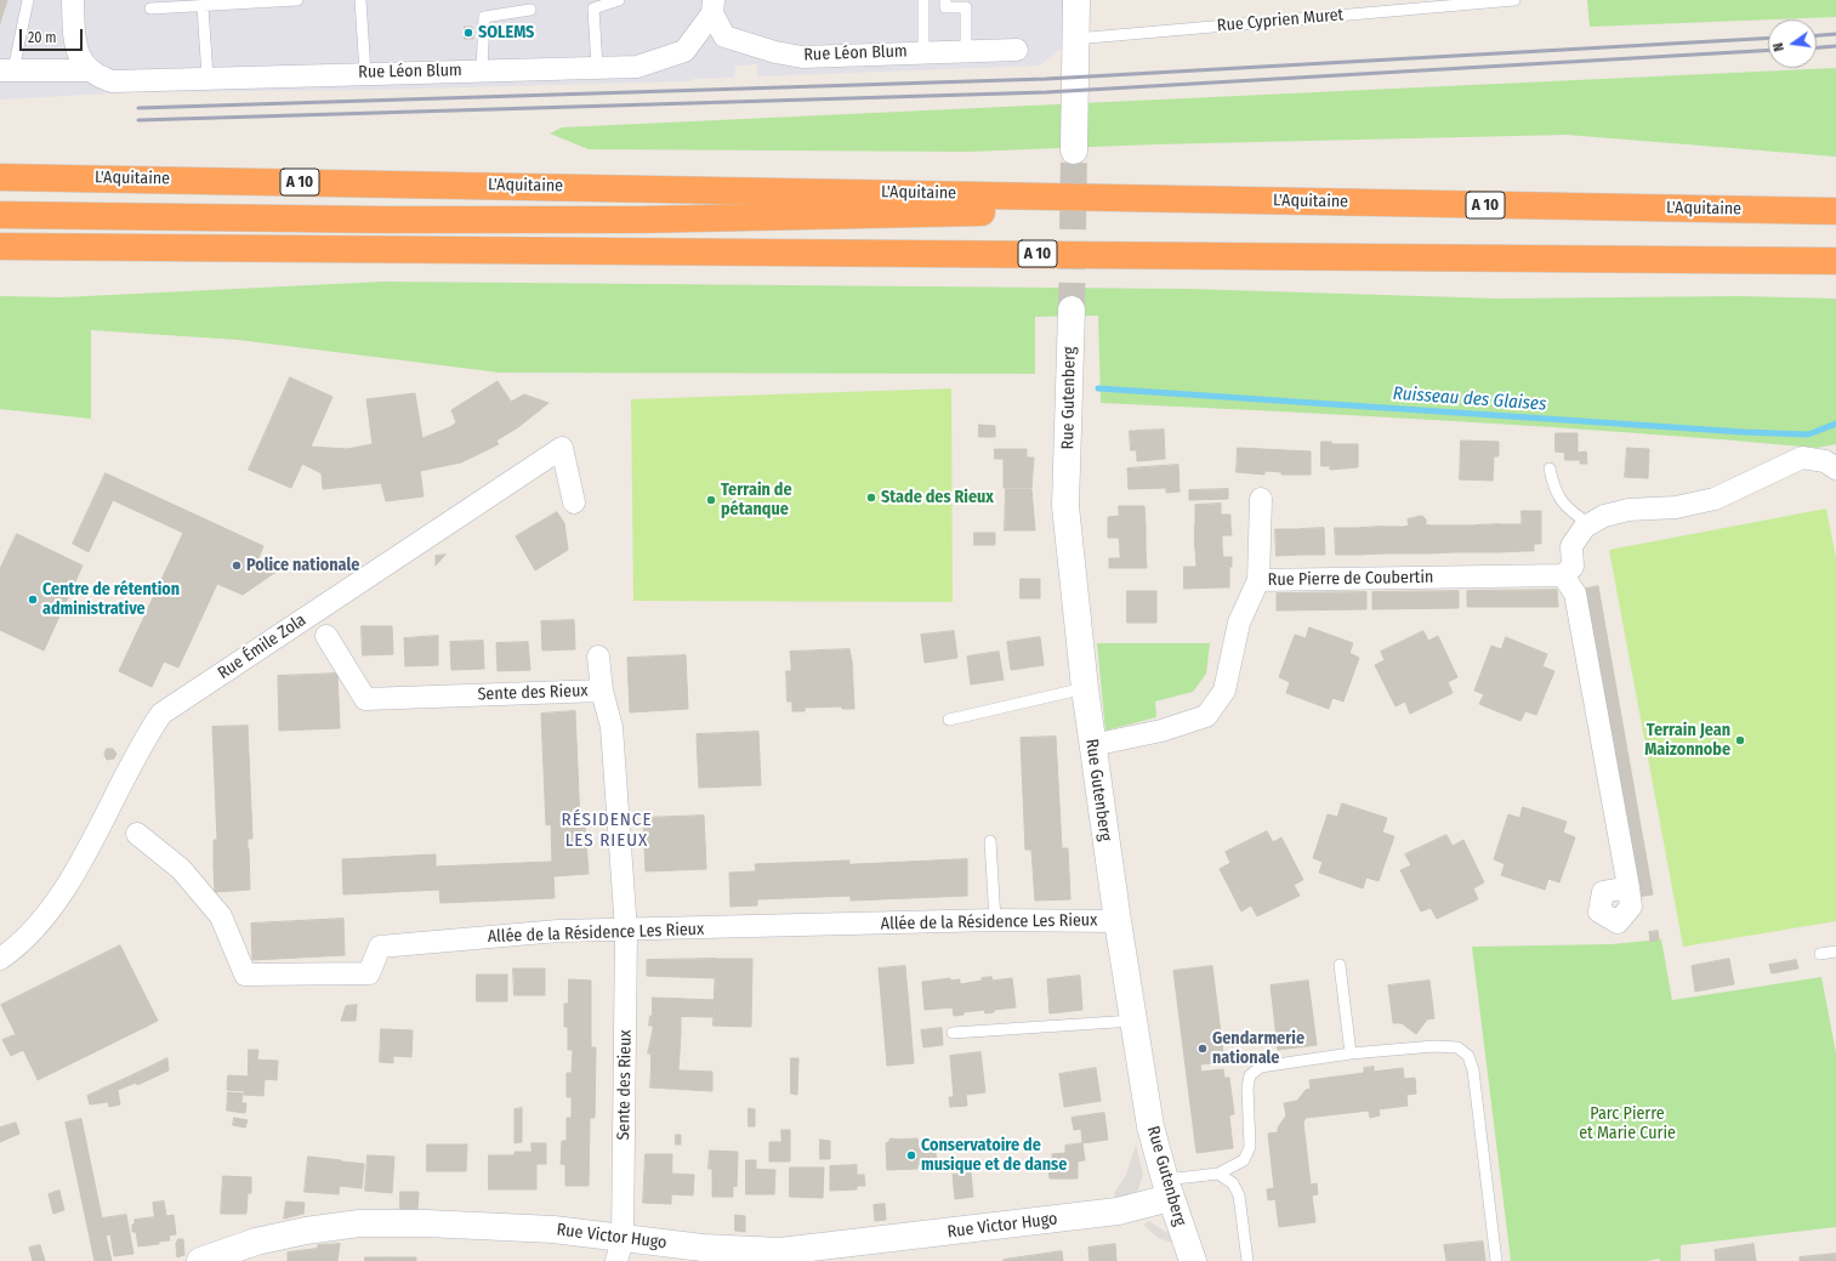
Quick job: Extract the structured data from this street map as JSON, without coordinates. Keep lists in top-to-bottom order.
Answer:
{
  "streets": {
    "highway": ["L'Aquitaine", "A 10"],
    "street": [
      "Rue Léon Blum",
      "Rue Gutenberg",
      "Rue Pierre de Coubertin",
      "Rue Émile Zola",
      "Sente des Rieux",
      "Allée de la Résidence Les Rieux",
      "Rue Victor Hugo"
    ],
    "lane": ["Rue Cyprien Muret"]
  },
  "crossings": [
    ["Rue Gutenberg", "Rue Pierre de Coubertin"],
    ["Rue Gutenberg", "Allée de la Résidence Les Rieux"],
    ["Rue Gutenberg", "Rue Victor Hugo"],
    ["Sente des Rieux", "Allée de la Résidence Les Rieux"],
    ["Sente des Rieux", "Rue Victor Hugo"]
  ],
  "districts": ["RÉSIDENCE LES RIEUX"],
  "water": ["Ruisseau des Glaises"],
  "parks": ["Parc Pierre et Marie Curie"],
  "places": [
    "SOLEMS",
    "Stade des Rieux",
    "Terrain de pétanque",
    "Police nationale",
    "Centre de rétention administrative",
    "Terrain Jean Maizonnobe",
    "Gendarmerie nationale",
    "Conservatoire de musique et de danse"
  ],
  "scale_bar": "20 m",
  "north": "left"
}
